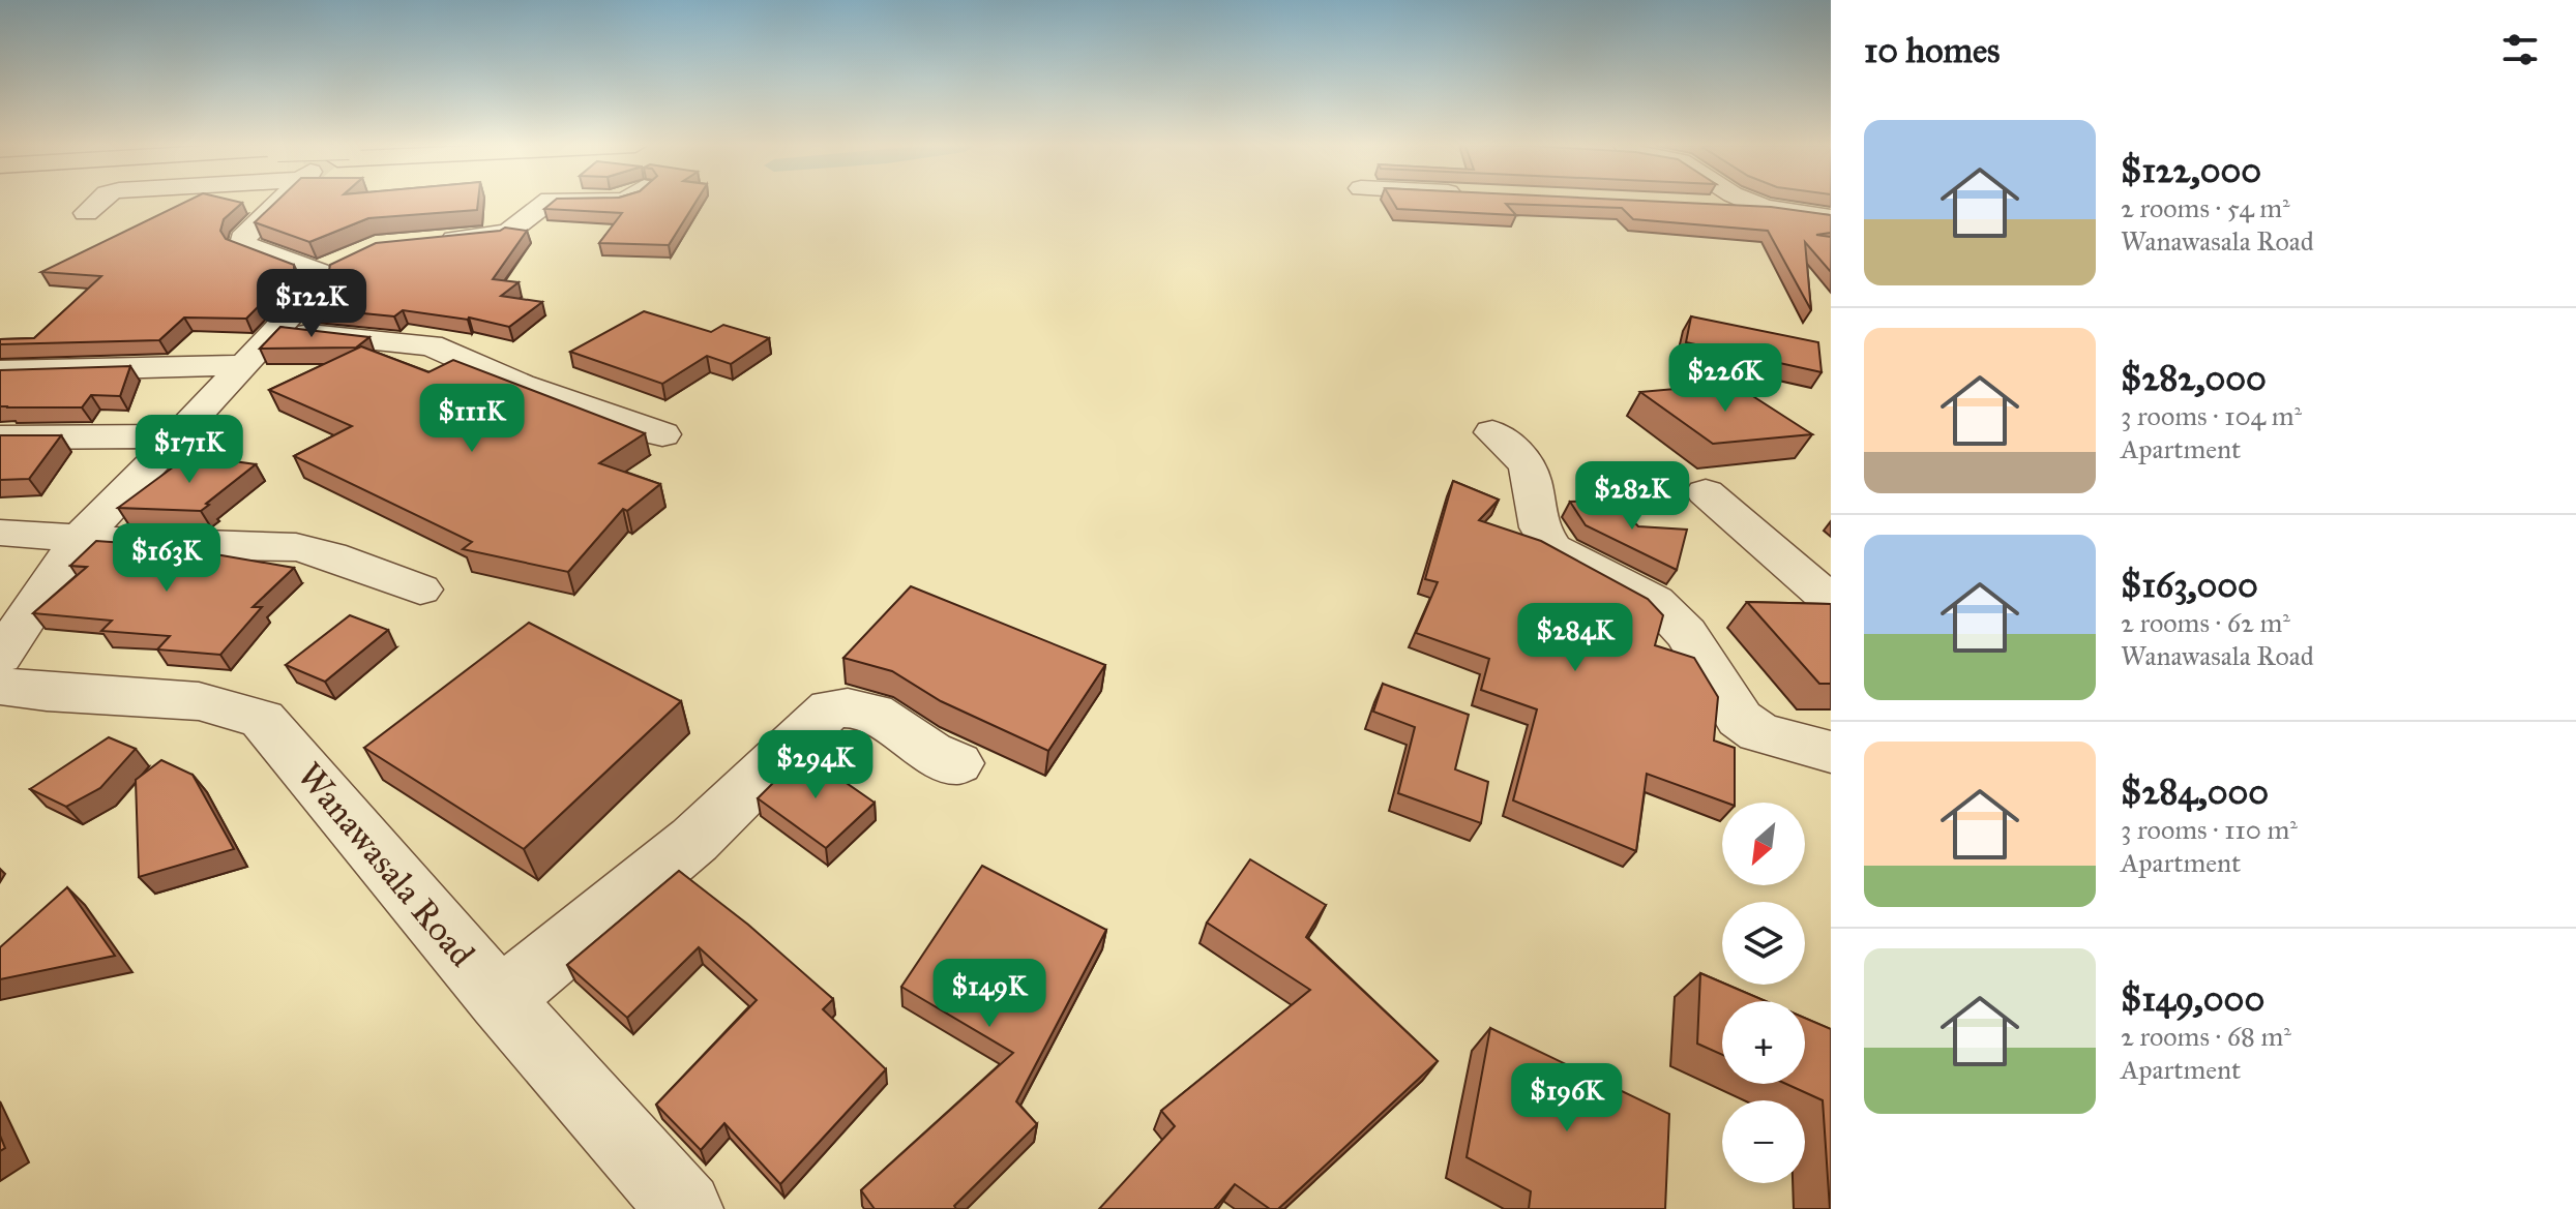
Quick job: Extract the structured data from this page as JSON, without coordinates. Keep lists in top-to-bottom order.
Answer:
{
  "streets": {
    "street": ["Wanawasala Road"]
  },
  "north": "bottom left",
  "page": {
    "heading": "10 homes",
    "list": [
      {
        "name": "$122,000",
        "note": "2 rooms · 54 m² · Wanawasala Road"
      },
      {
        "name": "$282,000",
        "note": "3 rooms · 104 m² · Apartment"
      },
      {
        "name": "$163,000",
        "note": "2 rooms · 62 m² · Wanawasala Road"
      },
      {
        "name": "$284,000",
        "note": "3 rooms · 110 m² · Apartment"
      },
      {
        "name": "$149,000",
        "note": "2 rooms · 68 m² · Apartment"
      }
    ],
    "price": [
      "$122K",
      "$226K",
      "$111K",
      "$171K",
      "$282K",
      "$163K",
      "$284K",
      "$294K",
      "$149K",
      "$196K"
    ],
    "map_buttons": ["+", "−"]
  }
}
